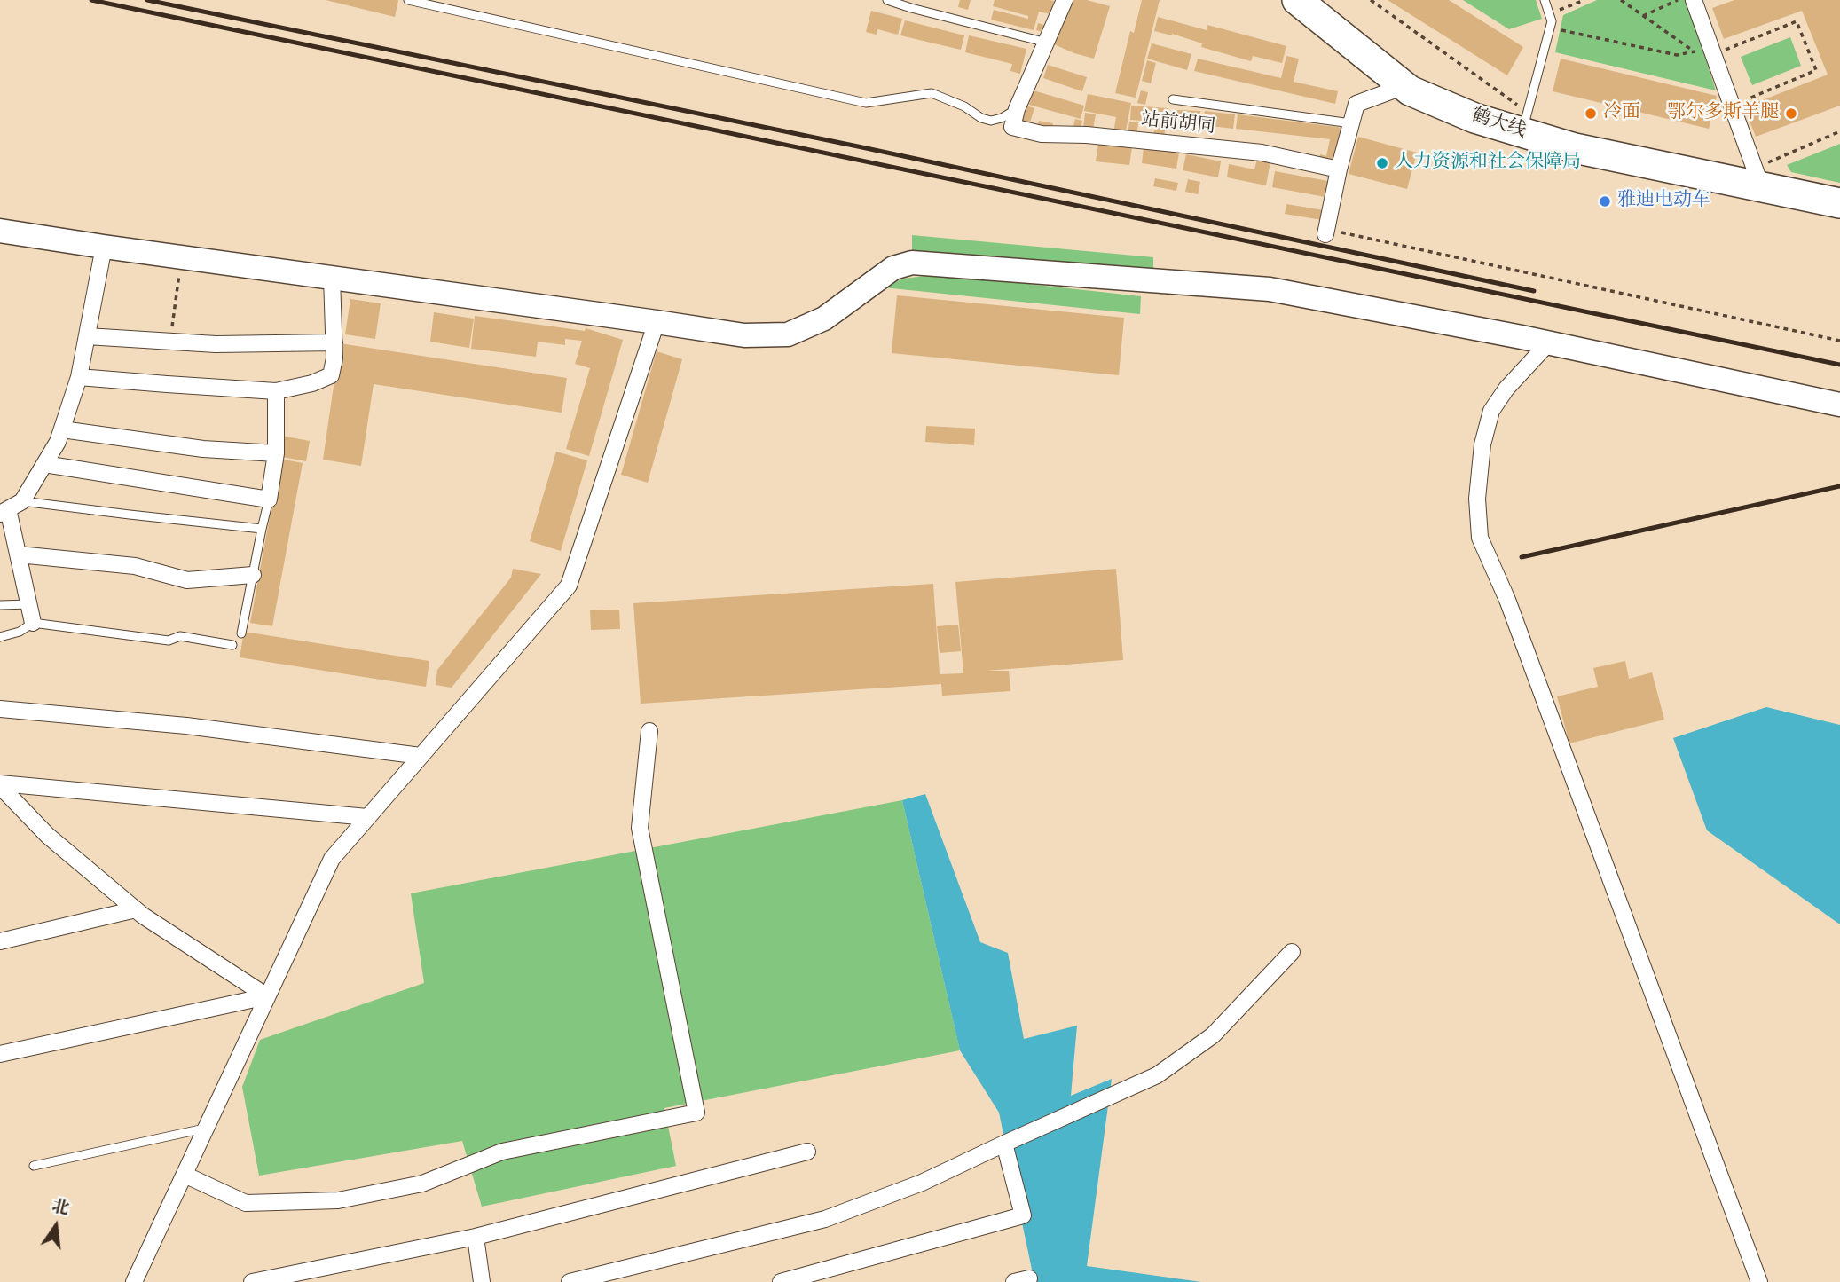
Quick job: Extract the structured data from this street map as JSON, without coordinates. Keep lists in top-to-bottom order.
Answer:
{
  "streets": {
    "highway": ["鹤大线"],
    "street": ["站前胡同"]
  },
  "places": [
    "冷面",
    "鄂尔多斯羊腿",
    "人力资源和社会保障局",
    "雅迪电动车"
  ],
  "north": "top"
}
